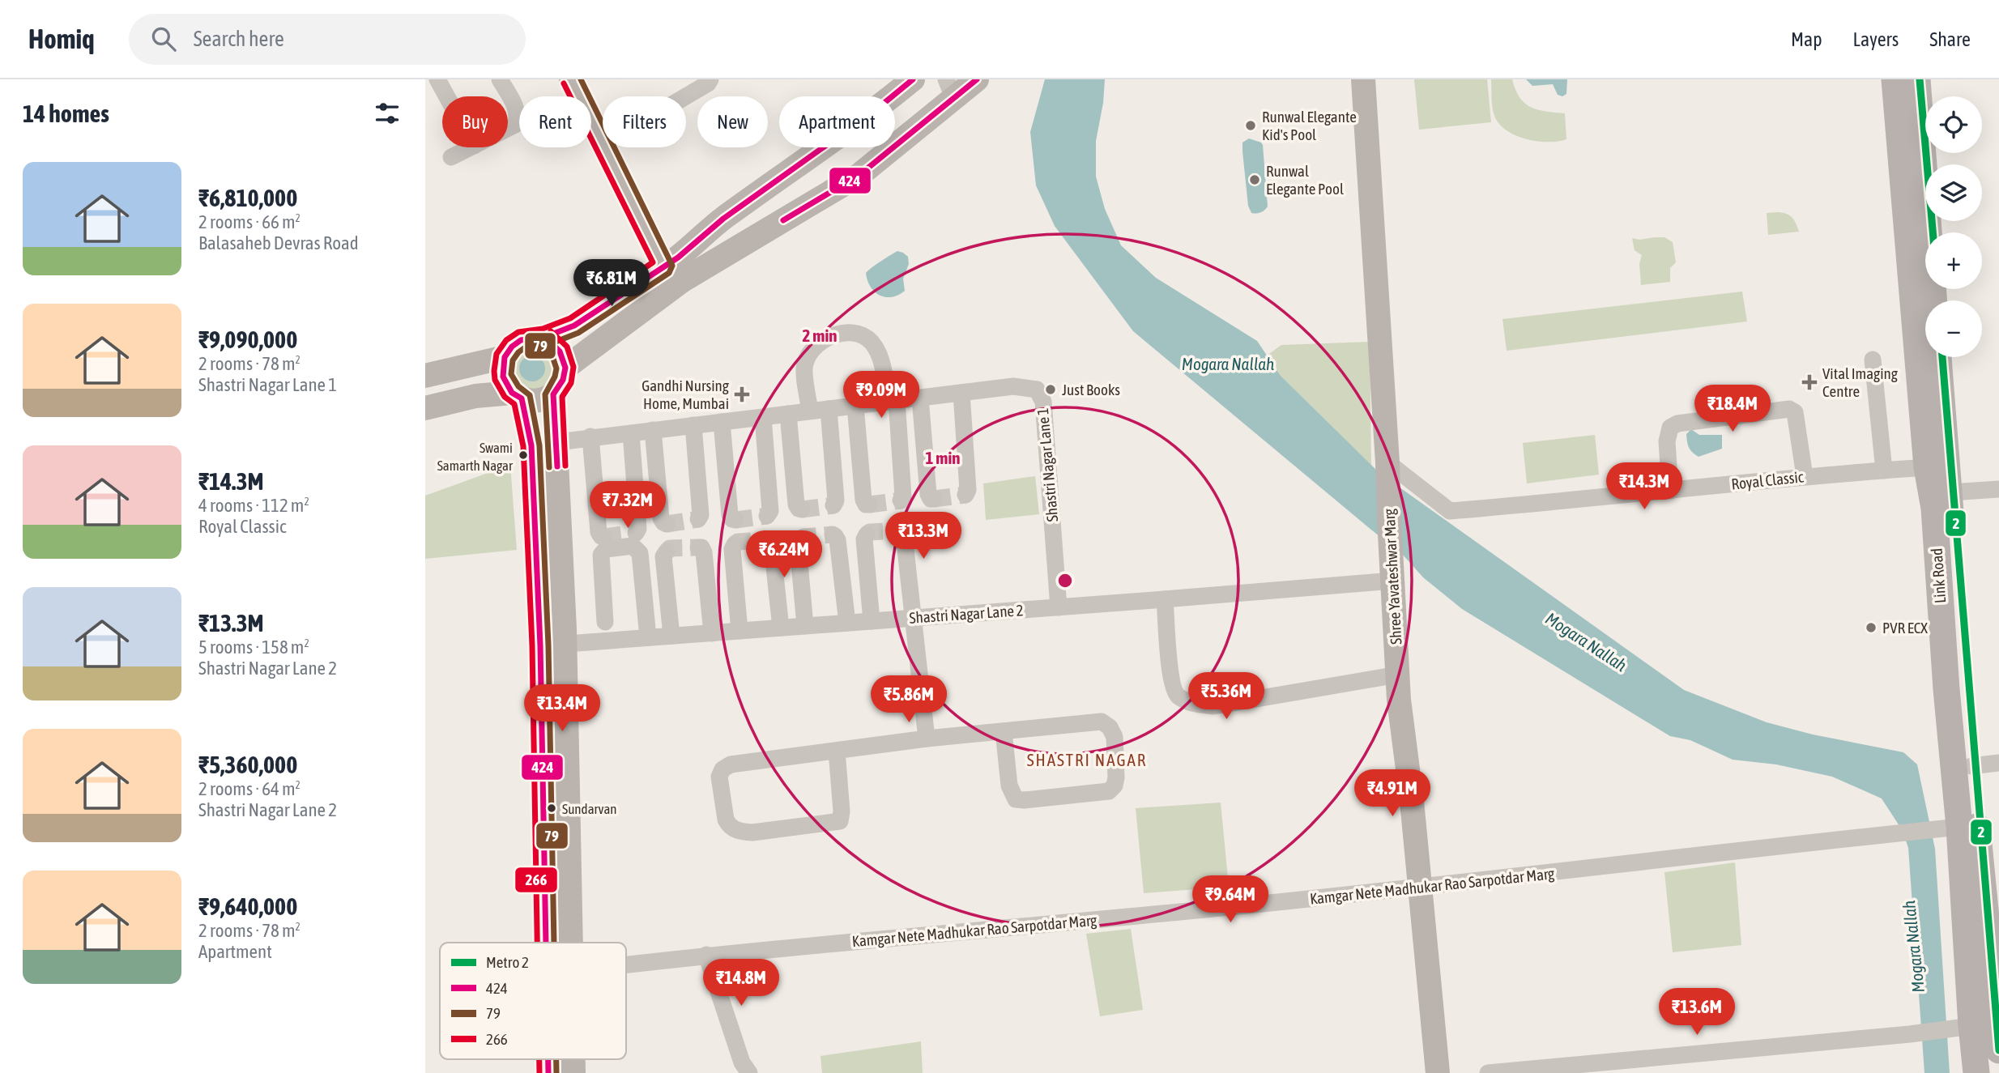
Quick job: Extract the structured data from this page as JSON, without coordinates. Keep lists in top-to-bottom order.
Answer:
{
  "streets": {
    "main road": ["Link Road", "Shree Yavateshwar Marg"],
    "street": [
      "Shastri Nagar Lane 1",
      "Royal Classic",
      "Shastri Nagar Lane 2",
      "Kamgar Nete Madhukar Rao Sarpotdar Marg"
    ]
  },
  "crossings": [
    ["Shastri Nagar Lane 1", "Shastri Nagar Lane 2"],
    ["Royal Classic", "Link Road"],
    ["Royal Classic", "Shree Yavateshwar Marg"],
    ["Link Road", "Kamgar Nete Madhukar Rao Sarpotdar Marg"],
    ["Shree Yavateshwar Marg", "Shastri Nagar Lane 2"],
    ["Shree Yavateshwar Marg", "Kamgar Nete Madhukar Rao Sarpotdar Marg"]
  ],
  "districts": ["SHASTRI NAGAR"],
  "water": ["Mogara Nallah"],
  "places": {
    "other": [
      "Runwal Elegante Kid's Pool",
      "Runwal Elegante Pool",
      "Just Books",
      "Swami Samarth Nagar",
      "PVR ECX",
      "Sundarvan"
    ],
    "health": ["Vital Imaging Centre", "Gandhi Nursing Home, Mumbai"]
  },
  "lines": [
    "metro line 2",
    "transit line 424",
    "transit line 79",
    "transit line 266"
  ],
  "legend": [
    "Metro 2",
    "424",
    "79",
    "266"
  ],
  "page": {
    "header": "Homiq",
    "search": "Search here",
    "nav": ["Map", "Layers", "Share"],
    "heading": "14 homes",
    "map_buttons": ["+", "−"],
    "chip": [
      "Buy",
      "Rent",
      "Filters",
      "New",
      "Apartment"
    ],
    "list": [
      {
        "name": "₹6,810,000",
        "note": "2 rooms · 66 m² · Balasaheb Devras Road"
      },
      {
        "name": "₹9,090,000",
        "note": "2 rooms · 78 m² · Shastri Nagar Lane 1"
      },
      {
        "name": "₹14.3M",
        "note": "4 rooms · 112 m² · Royal Classic"
      },
      {
        "name": "₹13.3M",
        "note": "5 rooms · 158 m² · Shastri Nagar Lane 2"
      },
      {
        "name": "₹5,360,000",
        "note": "2 rooms · 64 m² · Shastri Nagar Lane 2"
      },
      {
        "name": "₹9,640,000",
        "note": "2 rooms · 78 m² · Apartment"
      }
    ],
    "price": [
      "₹6.81M",
      "₹9.09M",
      "₹18.4M",
      "₹14.3M",
      "₹7.32M",
      "₹13.3M",
      "₹6.24M",
      "₹5.36M",
      "₹5.86M",
      "₹13.4M",
      "₹4.91M",
      "₹9.64M",
      "₹14.8M",
      "₹13.6M"
    ]
  },
  "rings": ["2 min", "1 min"]
}
